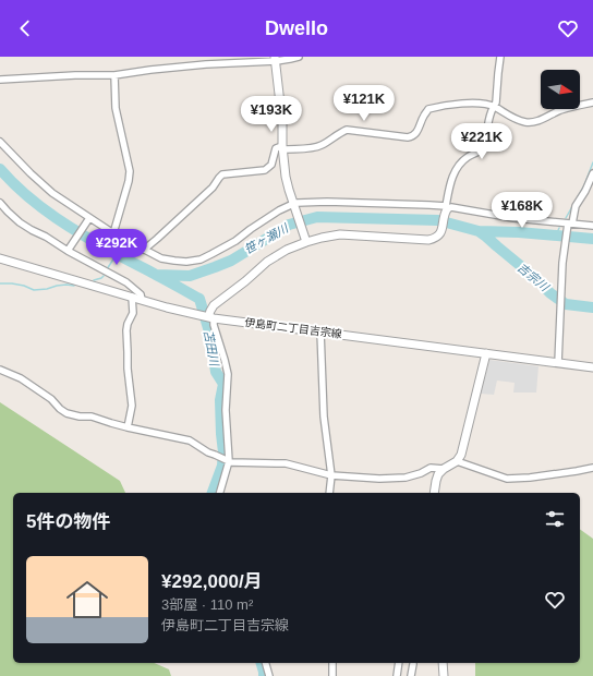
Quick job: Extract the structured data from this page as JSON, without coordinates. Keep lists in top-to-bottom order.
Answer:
{
  "streets": {
    "street": ["伊島町二丁目吉宗線"]
  },
  "water": ["笹ヶ瀬川", "吉宗川", "苫田川"],
  "north": "right",
  "page": {
    "header": "Dwello",
    "price": [
      "¥121K",
      "¥193K",
      "¥221K",
      "¥168K",
      "¥292K"
    ],
    "heading": "5件の物件",
    "list": [
      {
        "name": "¥292,000/月",
        "note": "3部屋 · 110 m² · 伊島町二丁目吉宗線"
      }
    ]
  }
}
